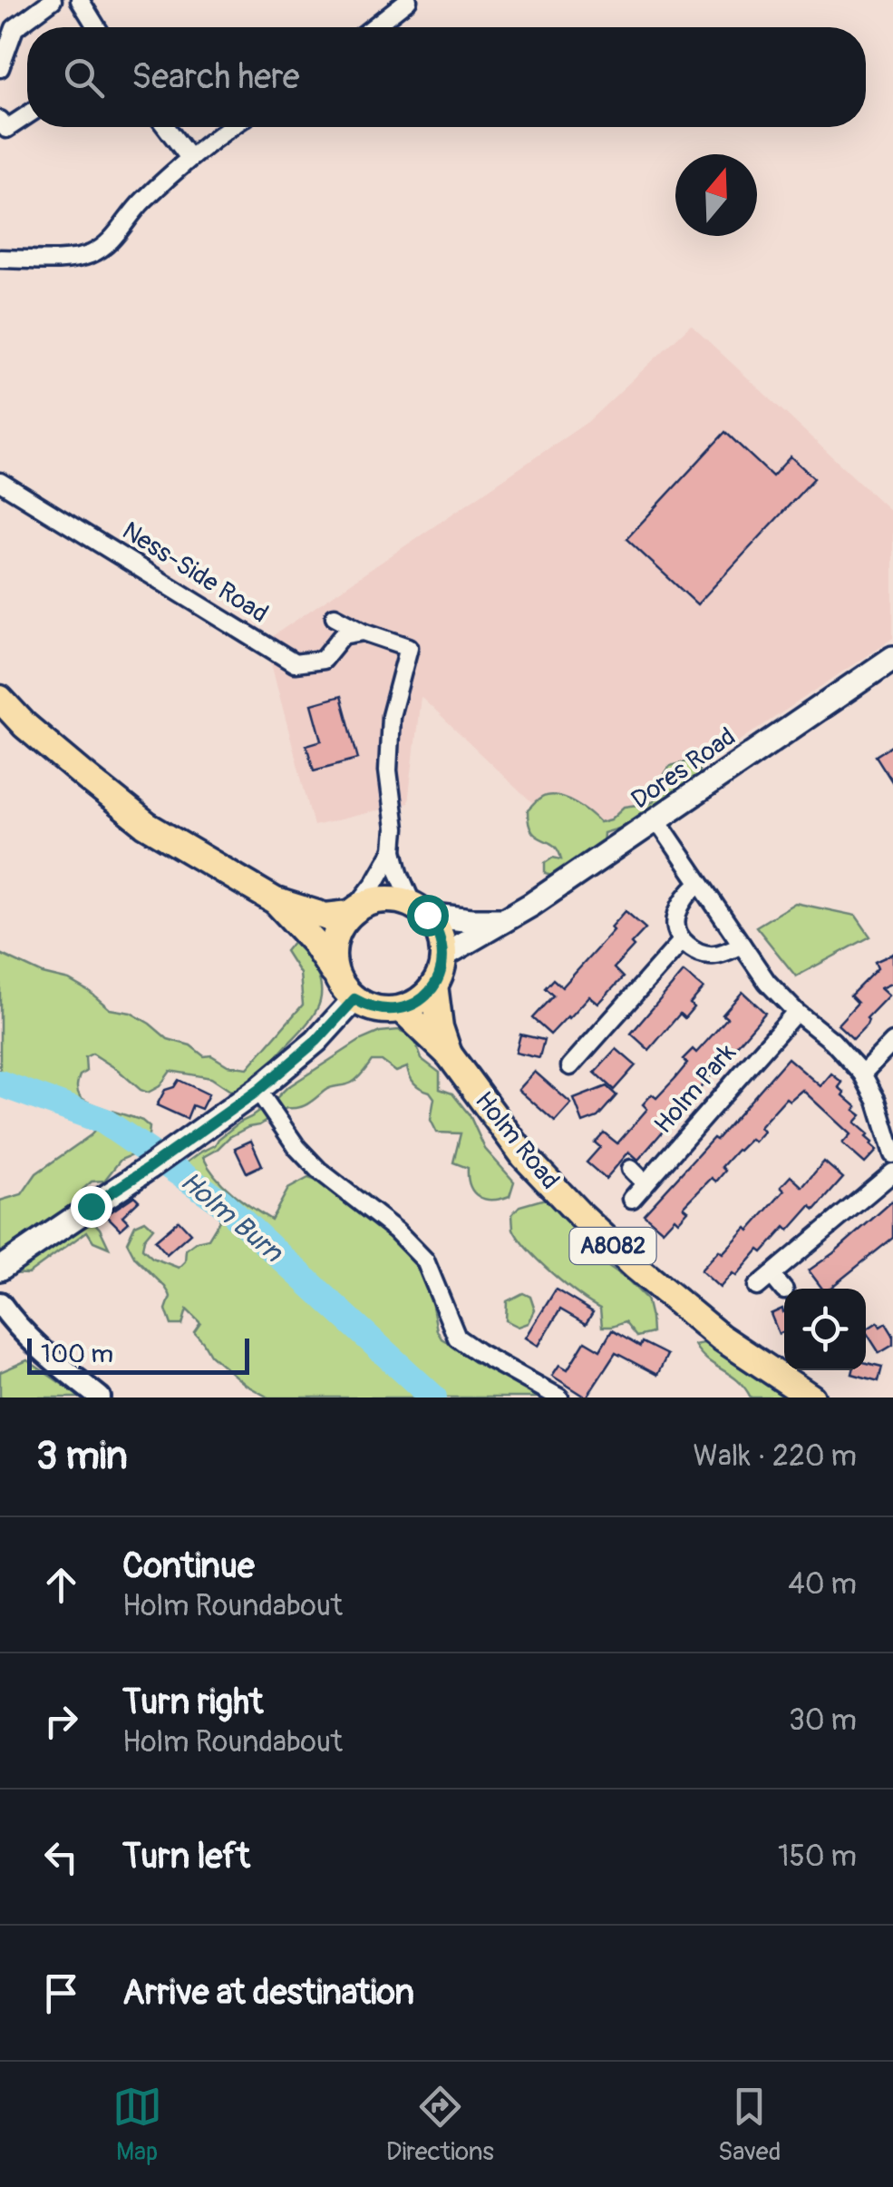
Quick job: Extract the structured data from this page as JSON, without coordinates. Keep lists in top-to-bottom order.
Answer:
{
  "streets": {
    "main road": ["Dores Road", "Holm Road", "A8082"],
    "street": ["Ness-Side Road", "Holm Park"]
  },
  "crossings": [
    ["Dores Road", "Holm Road"]
  ],
  "water": ["Holm Burn"],
  "scale_bar": "100 m",
  "north": "top",
  "page": {
    "search": "Search here",
    "scale": "100 m",
    "heading": ["3 min", "Walk · 220 m"],
    "list": [
      ["Continue", "Holm Roundabout", "40 m"],
      ["Turn right", "Holm Roundabout", "30 m"],
      ["Turn left", "150 m"],
      "Arrive at destination"
    ],
    "nav": ["Map", "Directions", "Saved"]
  }
}
